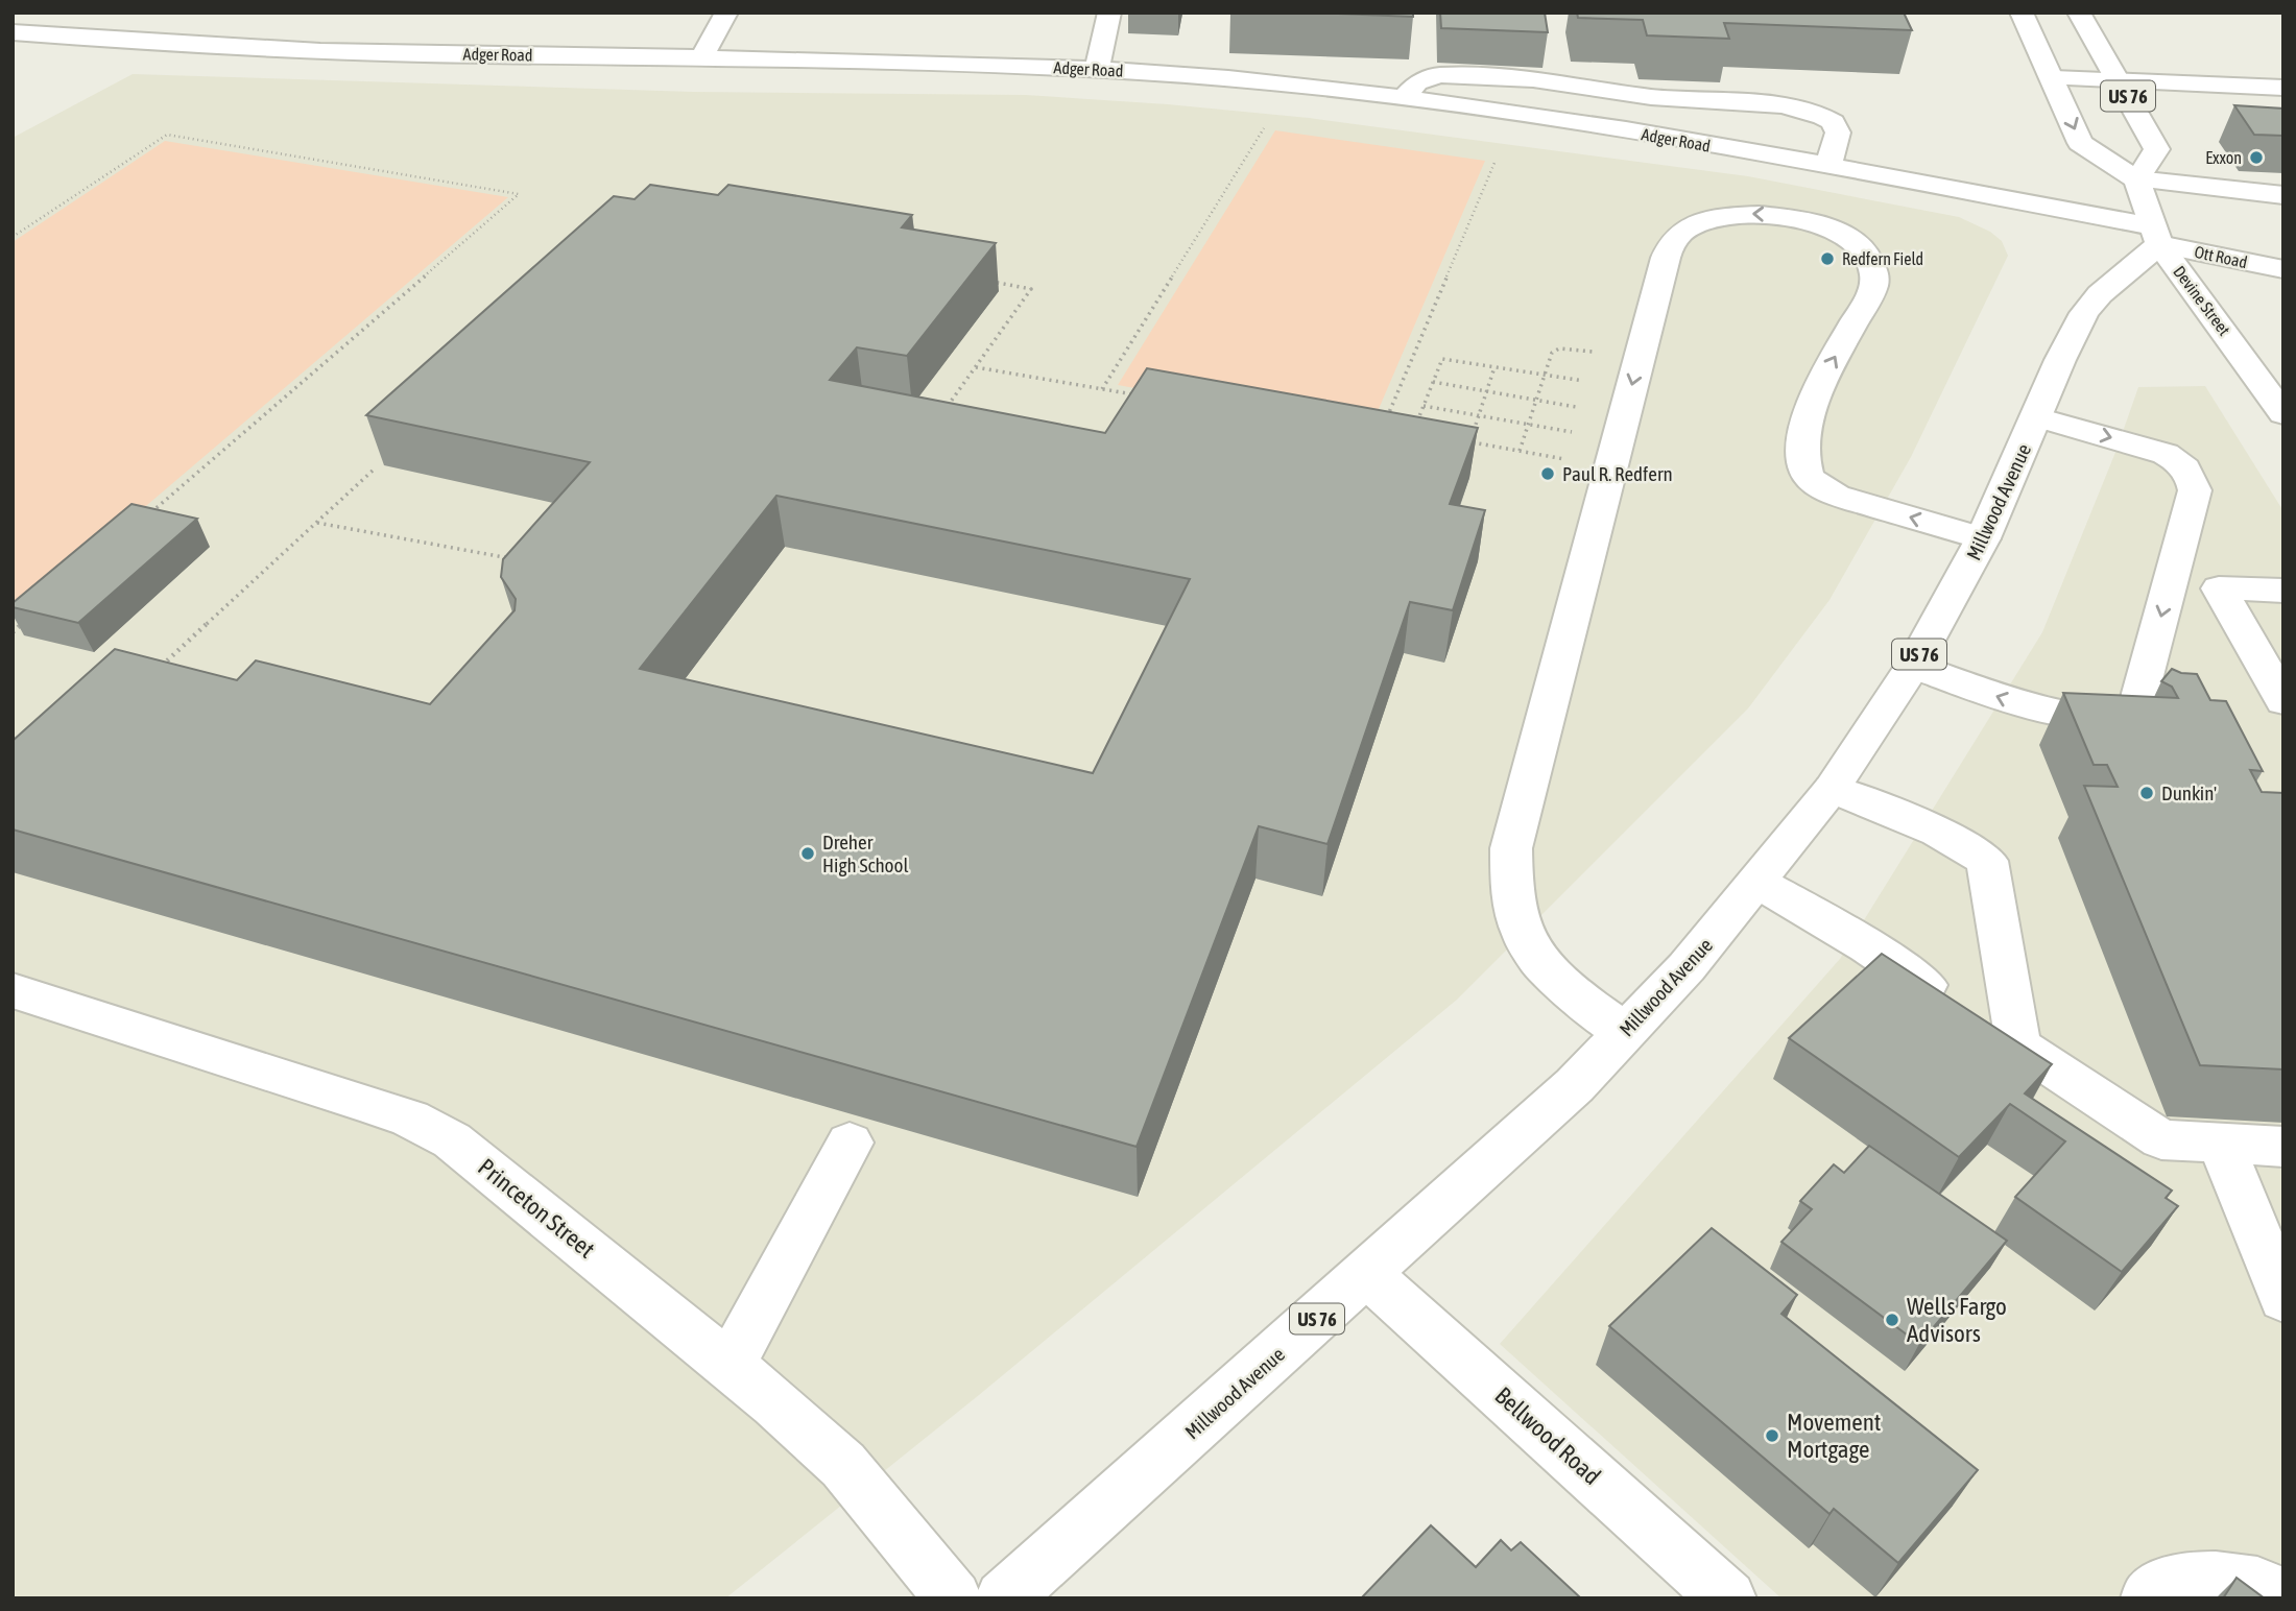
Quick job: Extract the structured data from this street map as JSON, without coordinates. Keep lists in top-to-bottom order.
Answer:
{
  "streets": {
    "street": [
      "Adger Road",
      "US 76",
      "Ott Road",
      "Devine Street",
      "Millwood Avenue",
      "Princeton Street",
      "Bellwood Road"
    ]
  },
  "crossings": [
    ["Adger Road", "Ott Road"],
    ["Adger Road", "Devine Street"],
    ["Adger Road", "Millwood Avenue"],
    ["US 76", "Devine Street"],
    ["Ott Road", "Devine Street"],
    ["Ott Road", "Millwood Avenue"],
    ["Devine Street", "Millwood Avenue"],
    ["Millwood Avenue", "Bellwood Road"]
  ],
  "places": [
    "Exxon",
    "Redfern Field",
    "Paul R. Redfern",
    "Dunkin'",
    "Dreher High School",
    "Wells Fargo Advisors",
    "Movement Mortgage"
  ]
}
